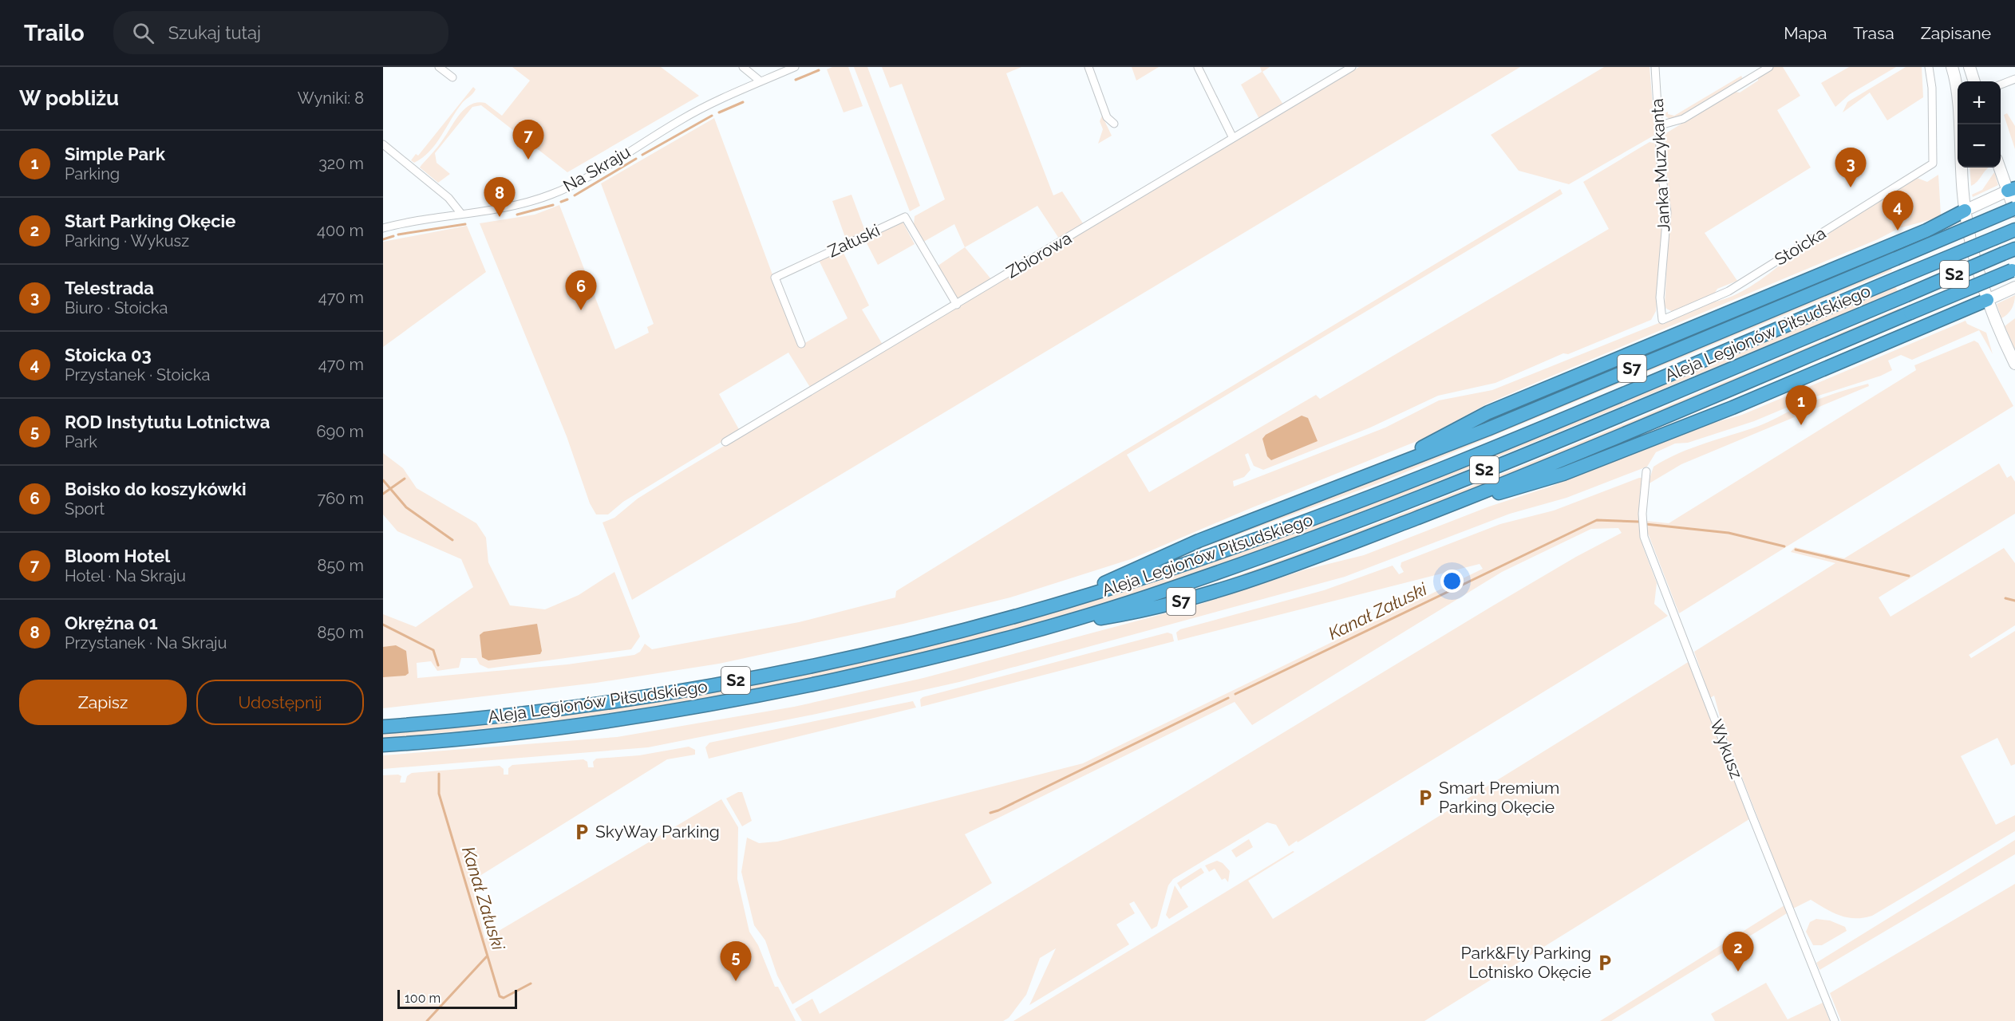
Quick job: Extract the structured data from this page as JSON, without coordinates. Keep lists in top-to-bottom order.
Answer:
{
  "streets": {
    "highway": ["S2", "Aleja Legionów Piłsudskiego", "S7"],
    "street": [
      "Janka Muzykanta",
      "Na Skraju",
      "Załuski",
      "Stoicka",
      "Zbiorowa",
      "Wykusz"
    ]
  },
  "crossings": [
    ["Janka Muzykanta", "Stoicka"],
    ["Załuski", "Zbiorowa"],
    ["Aleja Legionów Piłsudskiego", "S7"]
  ],
  "water": ["Kanał Załuski"],
  "places": {
    "parking": ["Smart Premium Parking Okęcie", "SkyWay Parking", "Park&Fly Parking Lotnisko Okęcie"]
  },
  "scale_bar": "100 m",
  "page": {
    "header": "Trailo",
    "search": "Szukaj tutaj",
    "nav": ["Mapa", "Trasa", "Zapisane"],
    "heading": ["W pobliżu", "Wyniki: 8"],
    "map_buttons": ["+", "−"],
    "pins": [
      "7",
      "3",
      "8",
      "4",
      "6",
      "1",
      "2",
      "5"
    ],
    "list": [
      {
        "mark": "1",
        "name": "Simple Park",
        "note": "Parking",
        "value": "320 m"
      },
      {
        "mark": "2",
        "name": "Start Parking Okęcie",
        "note": "Parking · Wykusz",
        "value": "400 m"
      },
      {
        "mark": "3",
        "name": "Telestrada",
        "note": "Biuro · Stoicka",
        "value": "470 m"
      },
      {
        "mark": "4",
        "name": "Stoicka 03",
        "note": "Przystanek · Stoicka",
        "value": "470 m"
      },
      {
        "mark": "5",
        "name": "ROD Instytutu Lotnictwa",
        "note": "Park",
        "value": "690 m"
      },
      {
        "mark": "6",
        "name": "Boisko do koszykówki",
        "note": "Sport",
        "value": "760 m"
      },
      {
        "mark": "7",
        "name": "Bloom Hotel",
        "note": "Hotel · Na Skraju",
        "value": "850 m"
      },
      {
        "mark": "8",
        "name": "Okrężna 01",
        "note": "Przystanek · Na Skraju",
        "value": "850 m"
      }
    ],
    "buttons": ["Zapisz", "Udostępnij"],
    "scale": "100 m"
  }
}
